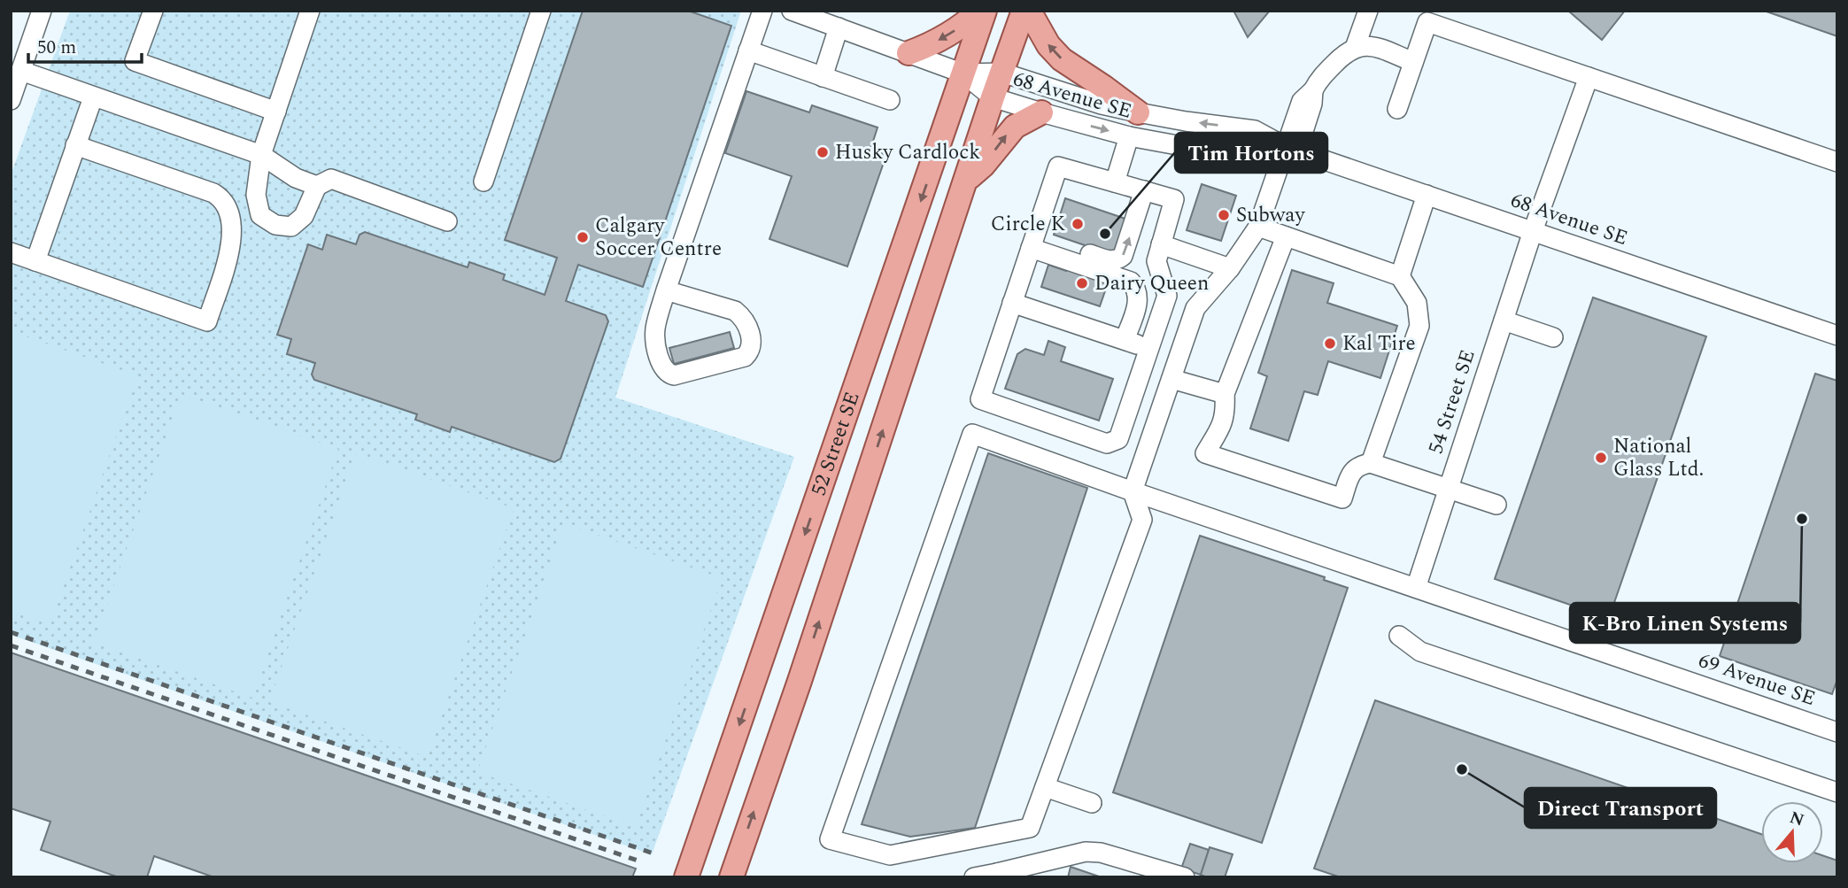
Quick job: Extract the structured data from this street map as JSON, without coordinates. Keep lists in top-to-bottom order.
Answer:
{
  "streets": {
    "main road": ["52 Street SE"],
    "street": ["68 Avenue SE", "54 Street SE", "69 Avenue SE"]
  },
  "crossings": [
    ["68 Avenue SE", "54 Street SE"],
    ["68 Avenue SE", "52 Street SE"],
    ["54 Street SE", "69 Avenue SE"]
  ],
  "places": [
    "Husky Cardlock",
    "Subway",
    "Circle K",
    "Tim Hortons",
    "Calgary Soccer Centre",
    "Dairy Queen",
    "Kal Tire",
    "National Glass Ltd.",
    "K-Bro Linen Systems",
    "Direct Transport"
  ],
  "scale_bar": "50 m",
  "north": "top"
}
